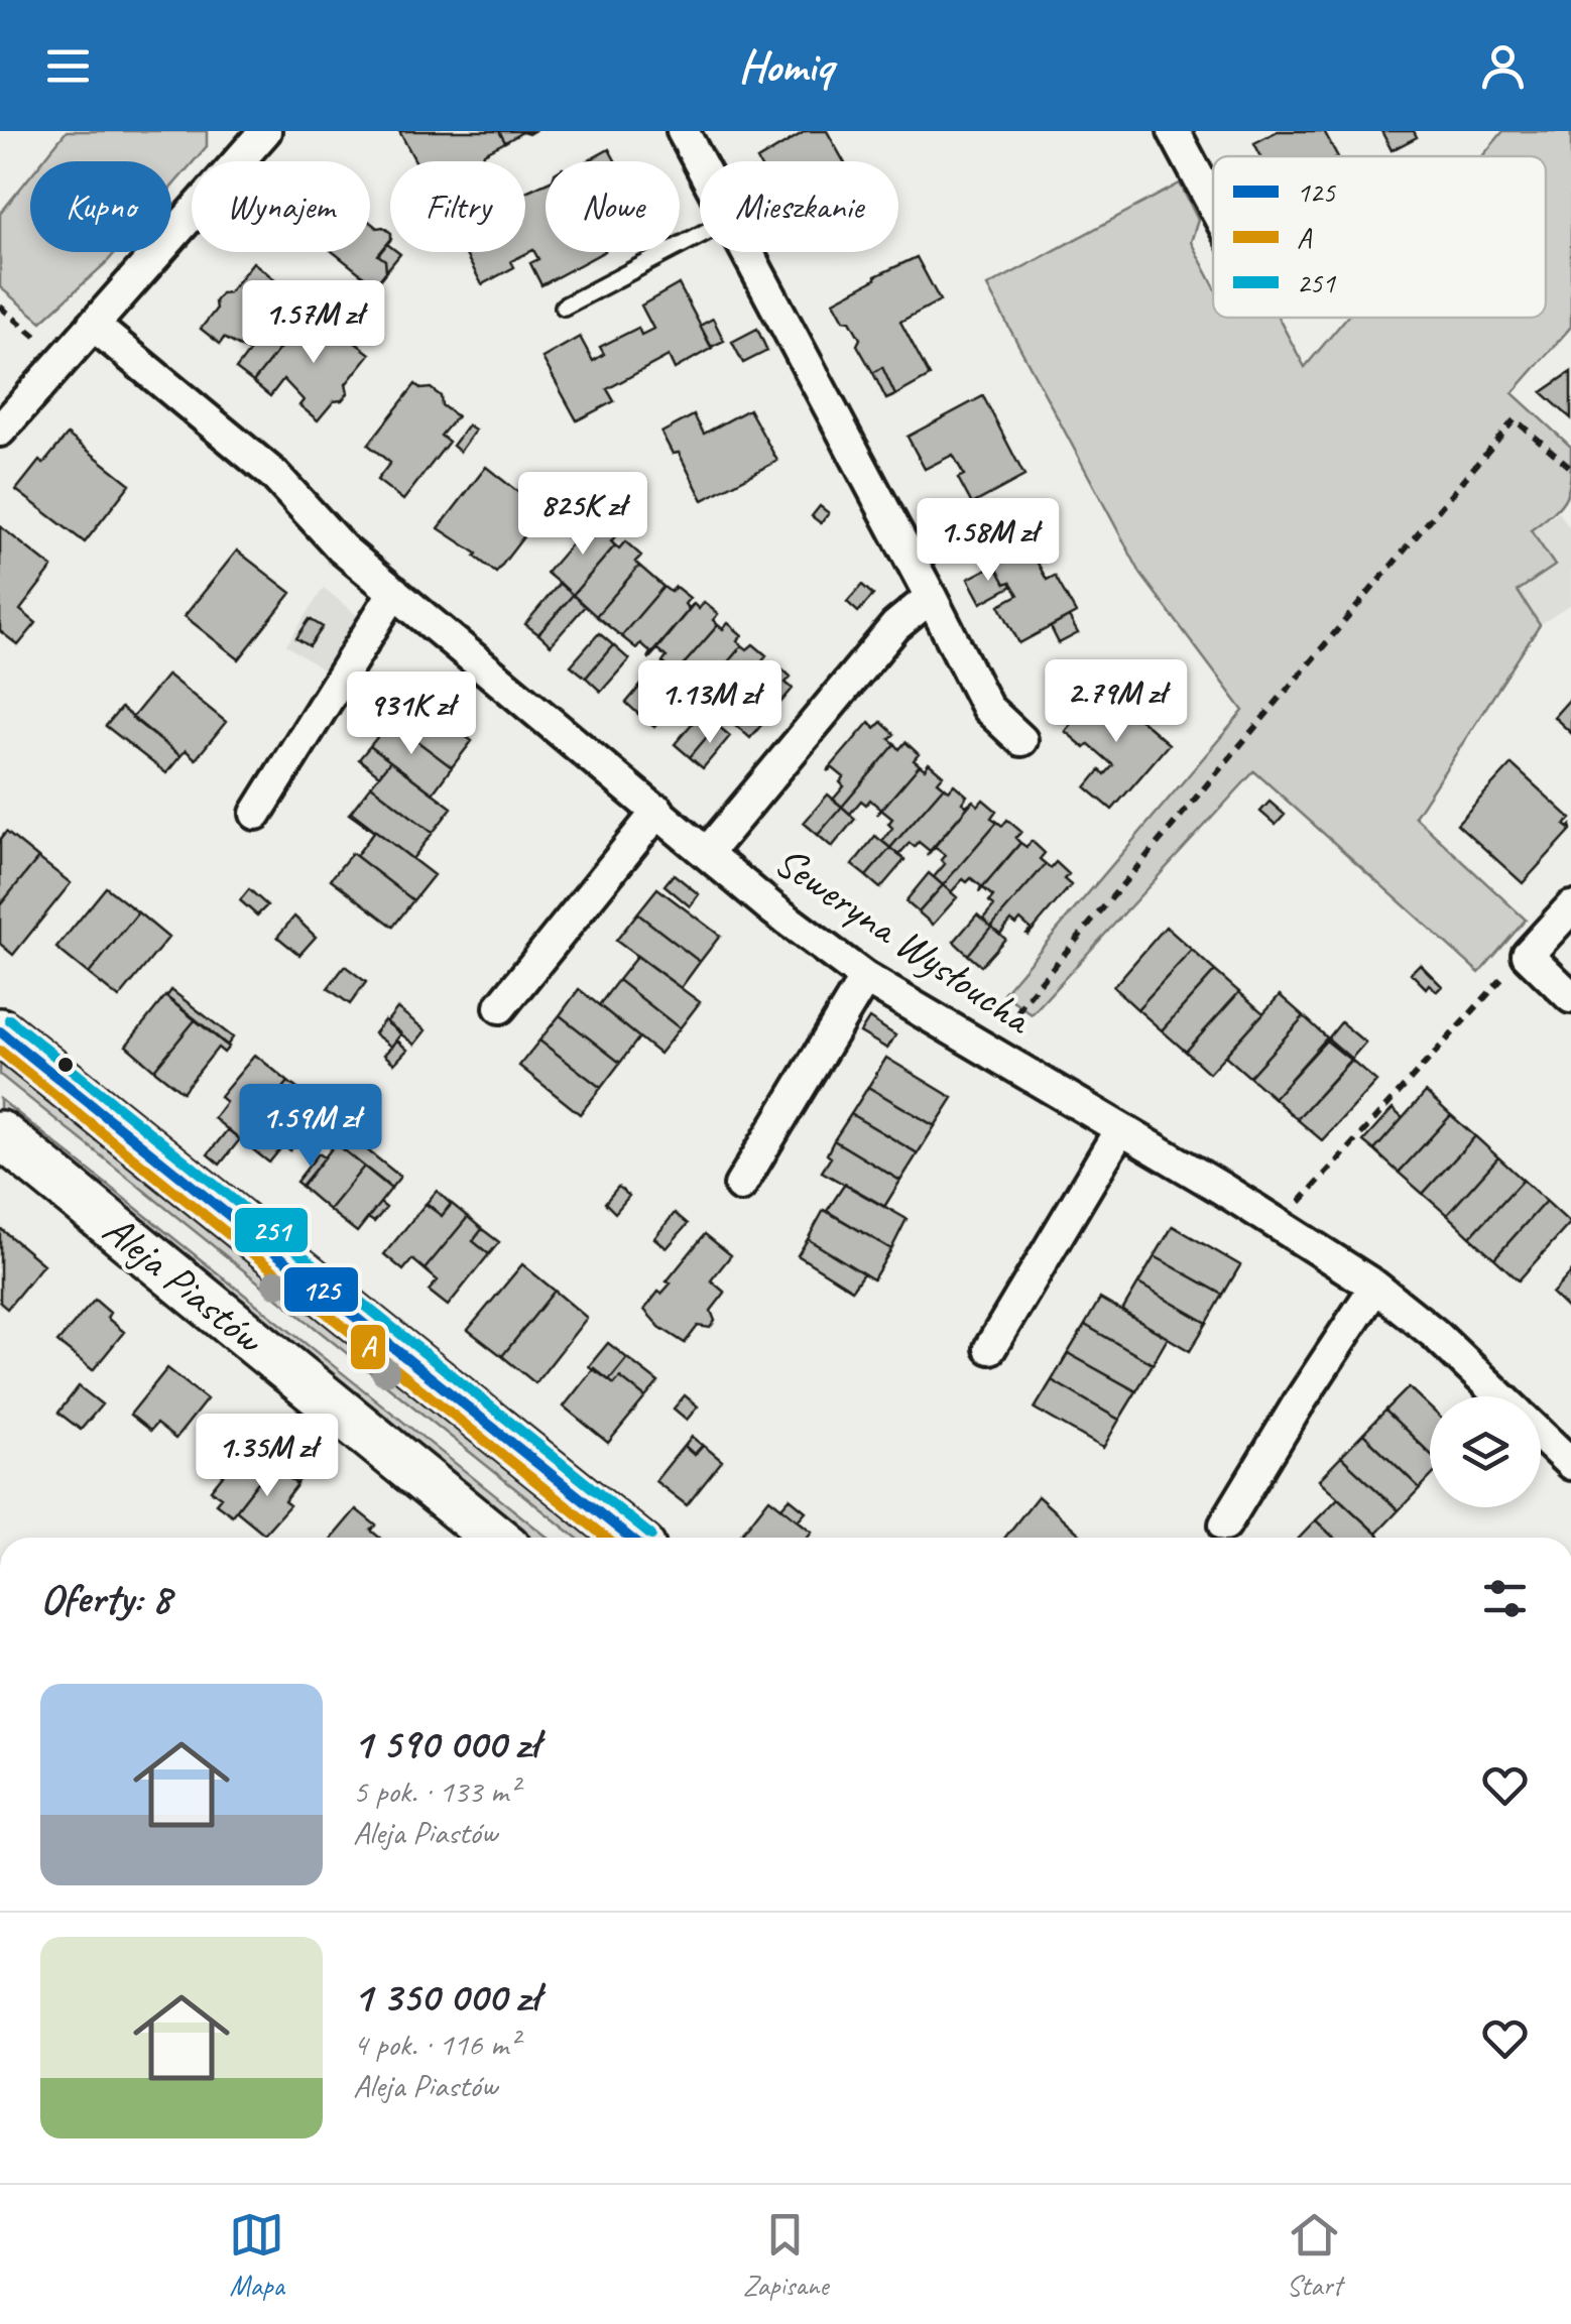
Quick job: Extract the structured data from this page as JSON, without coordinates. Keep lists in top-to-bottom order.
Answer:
{
  "streets": {
    "street": ["Seweryna Wysłoucha", "Aleja Piastów"]
  },
  "lines": ["transit line 251", "transit line 125", "transit line A"],
  "legend": ["125", "A", "251"],
  "page": {
    "header": "Homiq",
    "chip": [
      "Kupno",
      "Wynajem",
      "Filtry",
      "Nowe",
      "Mieszkanie"
    ],
    "price": [
      "1.57M zł",
      "825K zł",
      "1.58M zł",
      "2.79M zł",
      "1.13M zł",
      "931K zł",
      "1.59M zł",
      "1.35M zł"
    ],
    "heading": "Oferty: 8",
    "list": [
      {
        "name": "1 590 000 zł",
        "note": "5 pok. · 133 m² · Aleja Piastów"
      },
      {
        "name": "1 350 000 zł",
        "note": "4 pok. · 116 m² · Aleja Piastów"
      }
    ],
    "tabs": ["Mapa", "Zapisane", "Start"]
  }
}
